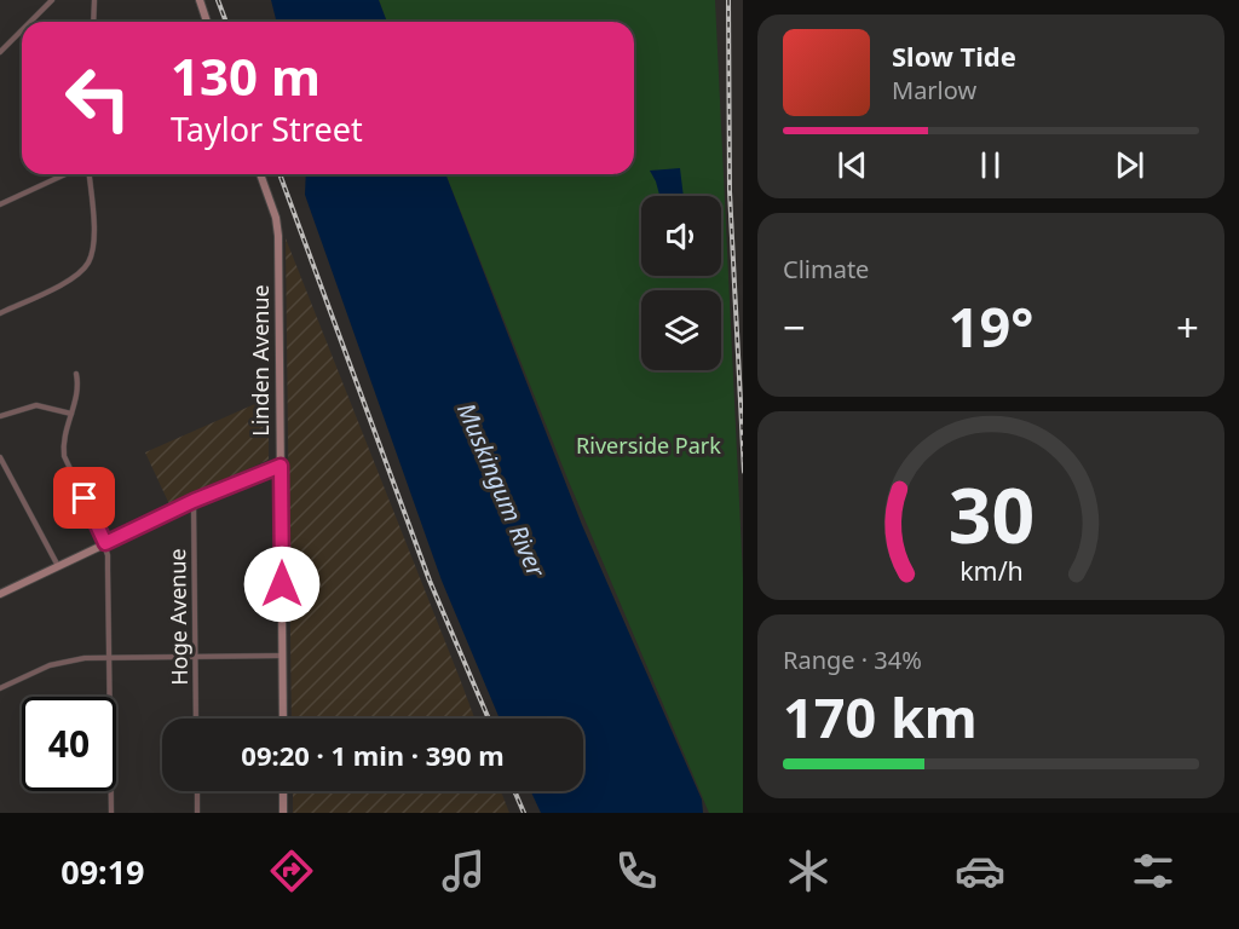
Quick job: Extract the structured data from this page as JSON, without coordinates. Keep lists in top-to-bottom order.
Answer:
{
  "streets": {
    "street": ["Linden Avenue", "Hoge Avenue"]
  },
  "water": ["Muskingum River"],
  "parks": ["Riverside Park"],
  "page": {
    "turn": ["130 m", "Taylor Street"],
    "song": ["Slow Tide", "Marlow"],
    "tile": [
      "Climate",
      ["Range · 34%", "170 km"]
    ],
    "heat": ["−", "19°", "+"],
    "limit": "40",
    "trip": "09:20 · 1 min · 390 m",
    "tabs": "09:19",
    "gauge": ["30", "km/h"]
  }
}
